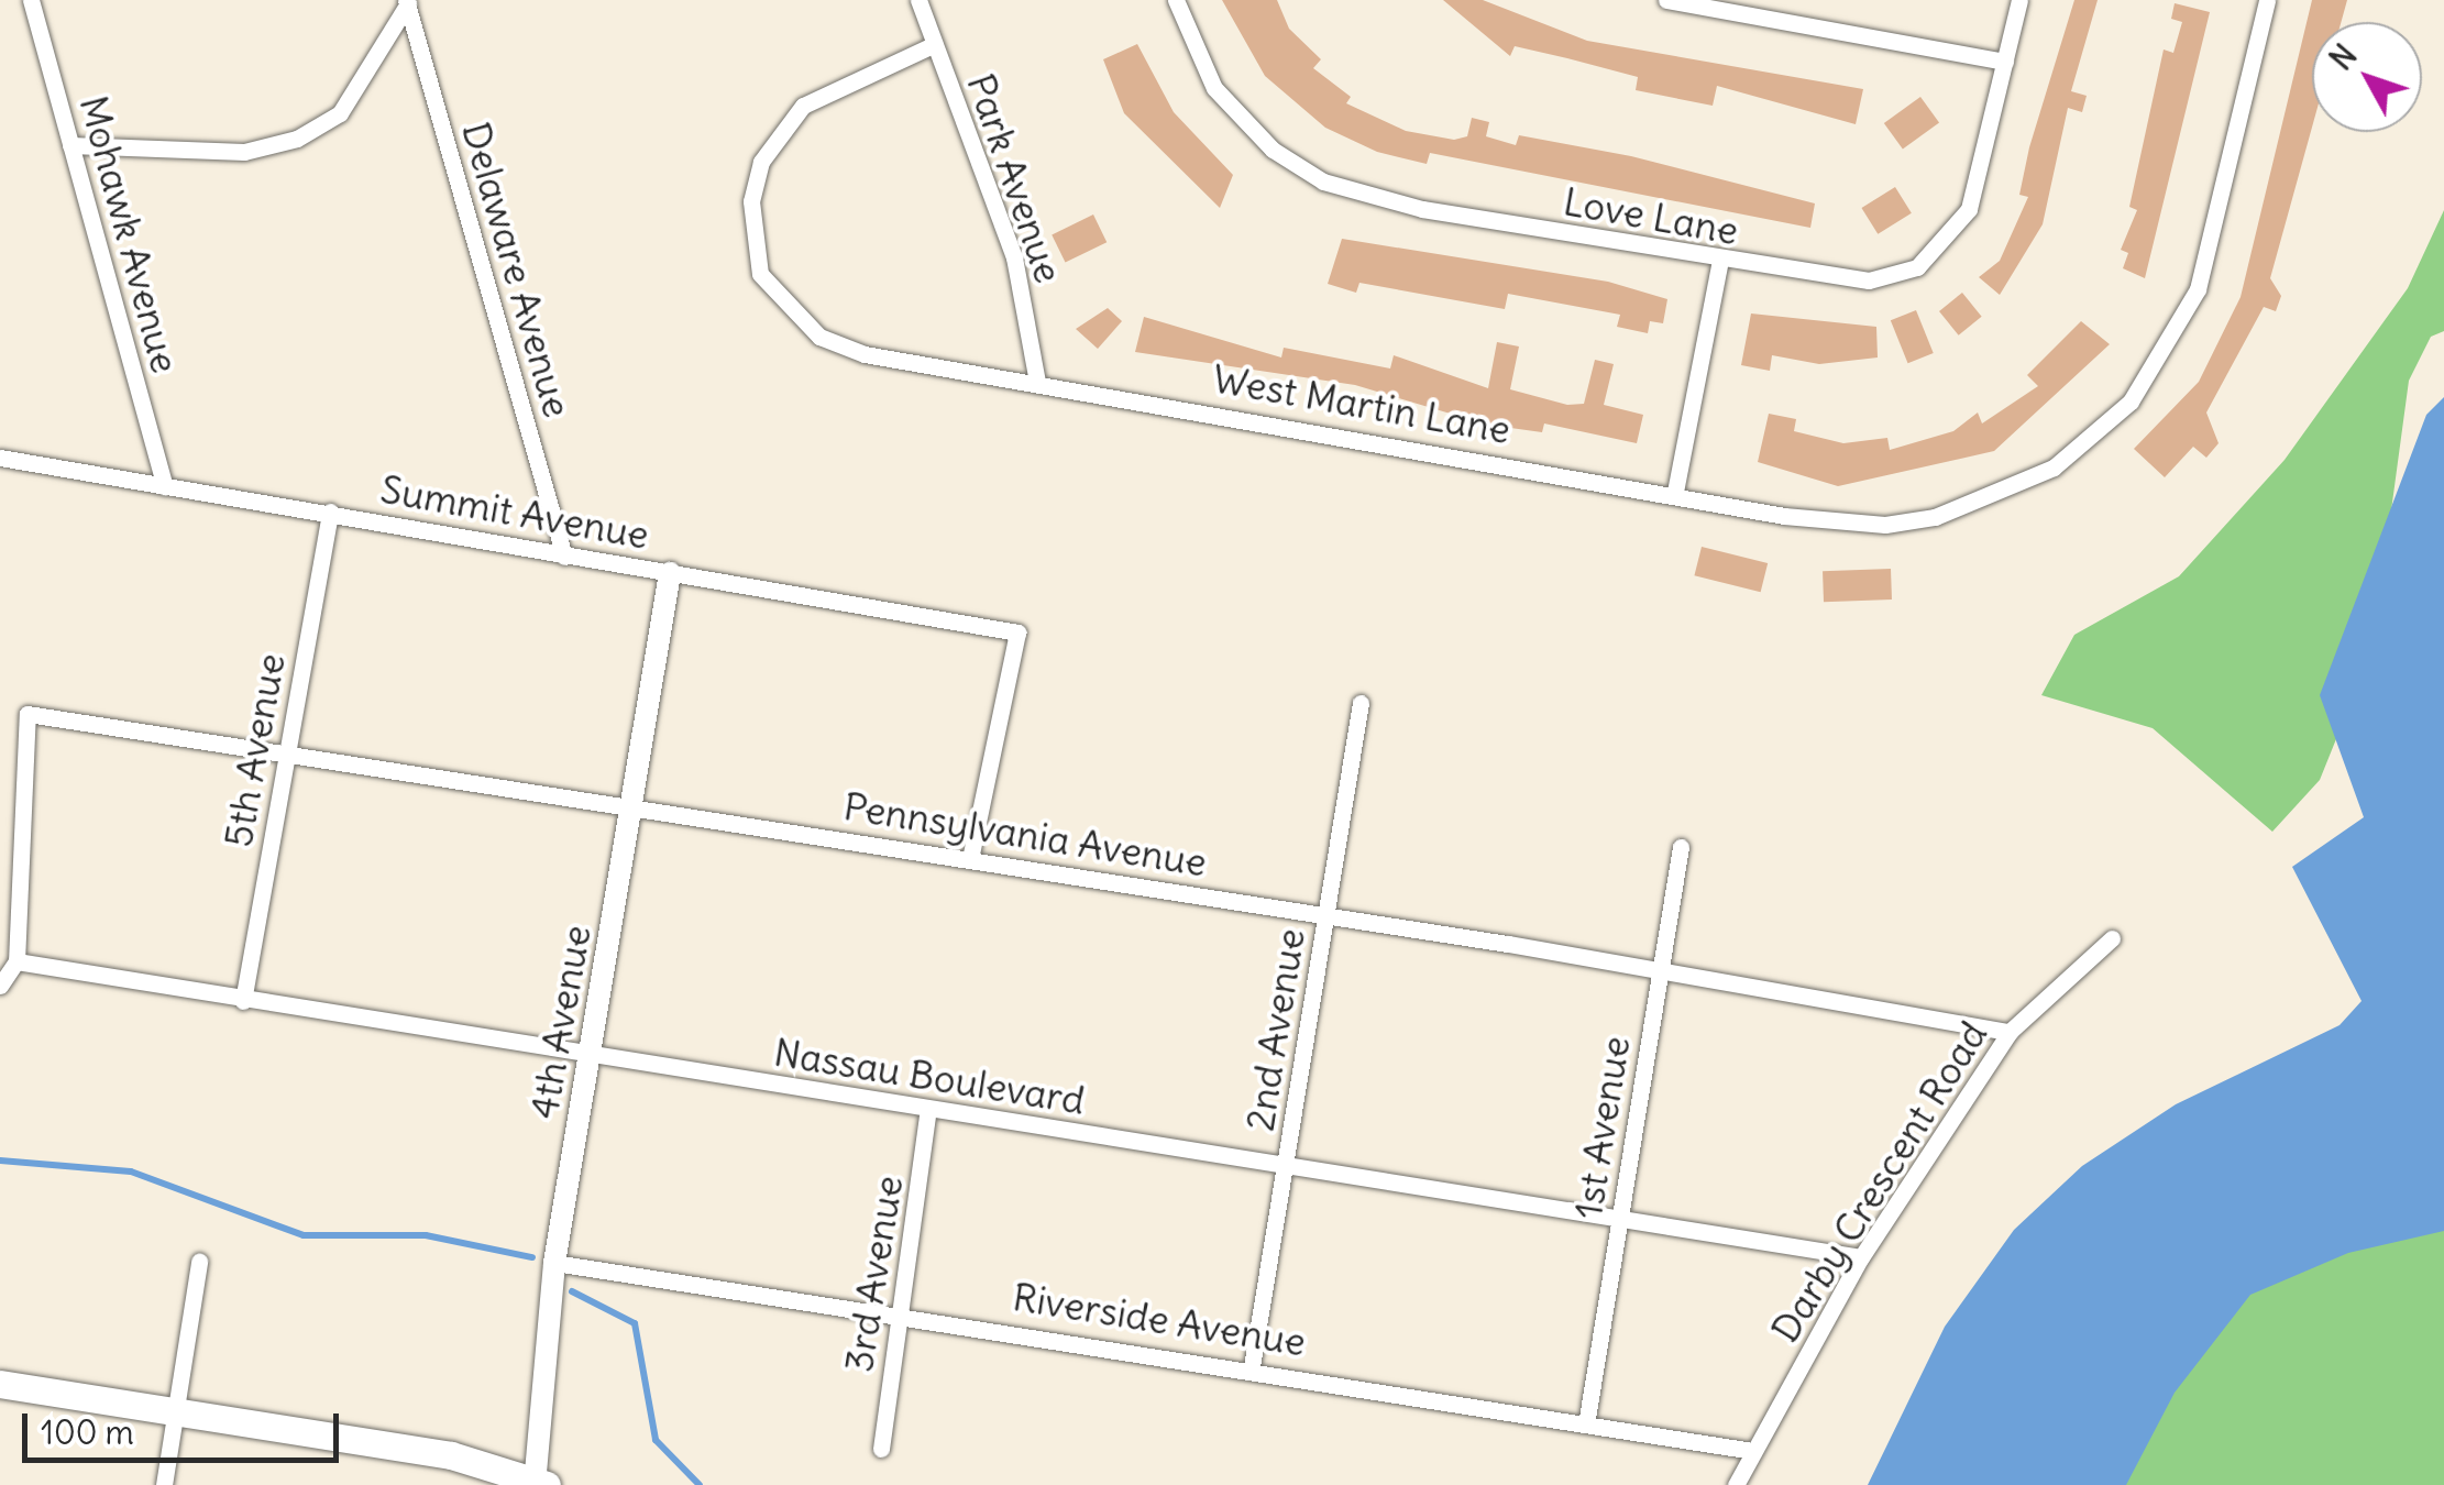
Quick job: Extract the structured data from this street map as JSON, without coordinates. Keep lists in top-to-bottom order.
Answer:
{
  "streets": {
    "street": [
      "Park Avenue",
      "Love Lane",
      "Mohawk Avenue",
      "Delaware Avenue",
      "West Martin Lane",
      "Summit Avenue",
      "5th Avenue",
      "Pennsylvania Avenue",
      "4th Avenue",
      "2nd Avenue",
      "Nassau Boulevard",
      "1st Avenue",
      "Darby Crescent Road",
      "3rd Avenue",
      "Riverside Avenue"
    ]
  },
  "crossings": [
    ["Park Avenue", "West Martin Lane"],
    ["Mohawk Avenue", "Summit Avenue"],
    ["Delaware Avenue", "Summit Avenue"],
    ["Summit Avenue", "5th Avenue"],
    ["Summit Avenue", "Pennsylvania Avenue"],
    ["Summit Avenue", "4th Avenue"],
    ["5th Avenue", "Pennsylvania Avenue"],
    ["5th Avenue", "Nassau Boulevard"],
    ["Pennsylvania Avenue", "4th Avenue"],
    ["Pennsylvania Avenue", "2nd Avenue"],
    ["Pennsylvania Avenue", "Nassau Boulevard"],
    ["Pennsylvania Avenue", "1st Avenue"],
    ["Pennsylvania Avenue", "Darby Crescent Road"],
    ["4th Avenue", "Nassau Boulevard"],
    ["4th Avenue", "Riverside Avenue"],
    ["2nd Avenue", "Nassau Boulevard"],
    ["2nd Avenue", "Riverside Avenue"],
    ["Nassau Boulevard", "1st Avenue"],
    ["Nassau Boulevard", "Darby Crescent Road"],
    ["Nassau Boulevard", "3rd Avenue"],
    ["1st Avenue", "Riverside Avenue"],
    ["Darby Crescent Road", "Riverside Avenue"],
    ["3rd Avenue", "Riverside Avenue"]
  ],
  "scale_bar": "100 m",
  "north": "top left"
}
